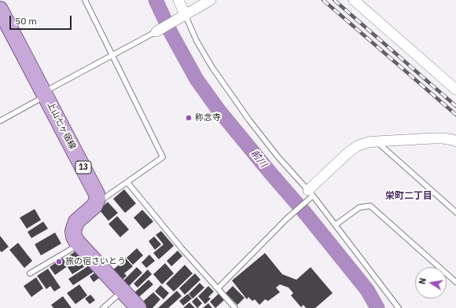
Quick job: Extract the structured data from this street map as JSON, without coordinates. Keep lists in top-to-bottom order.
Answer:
{
  "streets": {
    "main road": ["上山七ヶ宿線", "13"]
  },
  "districts": ["栄町二丁目"],
  "water": ["前川"],
  "places": ["称念寺", "旅の宿さいとう"],
  "scale_bar": "50 m",
  "north": "left"
}
